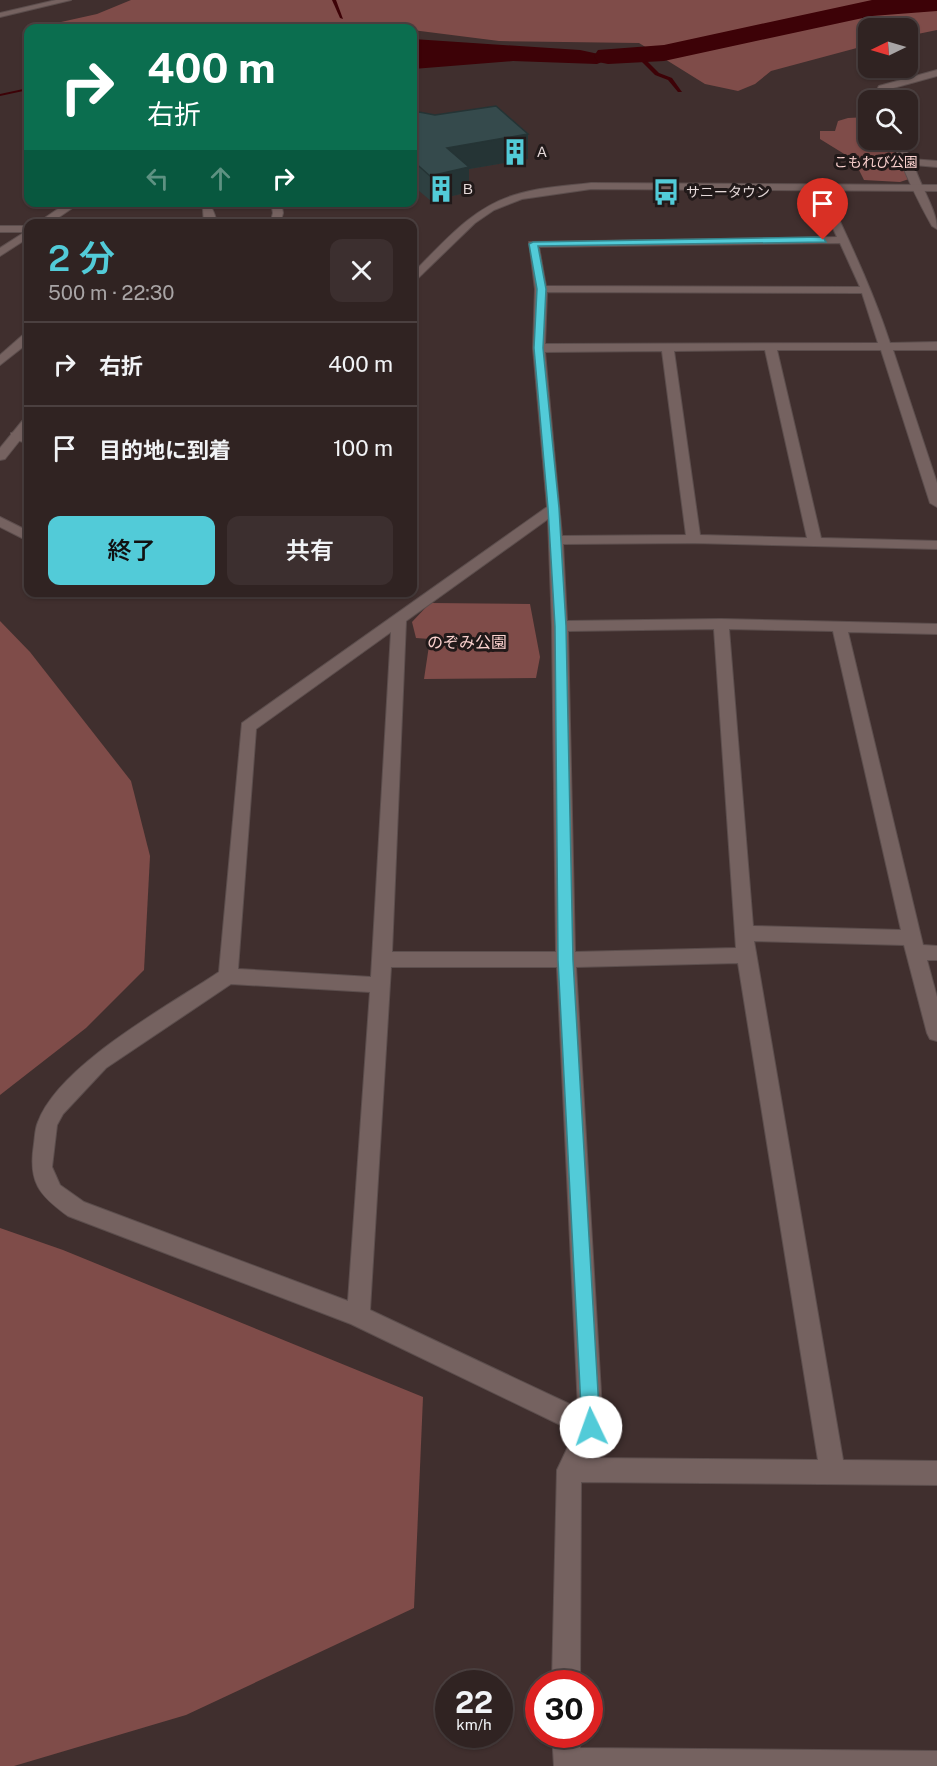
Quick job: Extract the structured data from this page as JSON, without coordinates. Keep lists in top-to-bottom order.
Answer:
{
  "parks": ["こもれび公園", "のぞみ公園"],
  "places": {
    "building": ["Ａ", "Ｂ"],
    "bus stop": ["サニータウン"]
  },
  "north": "left",
  "page": {
    "turn": ["400 m", "右折"],
    "heading": ["2 分", "500 m · 22:30"],
    "list": [
      {
        "name": "右折",
        "value": "400 m"
      },
      {
        "name": "目的地に到着",
        "value": "100 m"
      }
    ],
    "buttons": ["終了", "共有"],
    "speed": "22 km/h",
    "limit": "30"
  }
}
